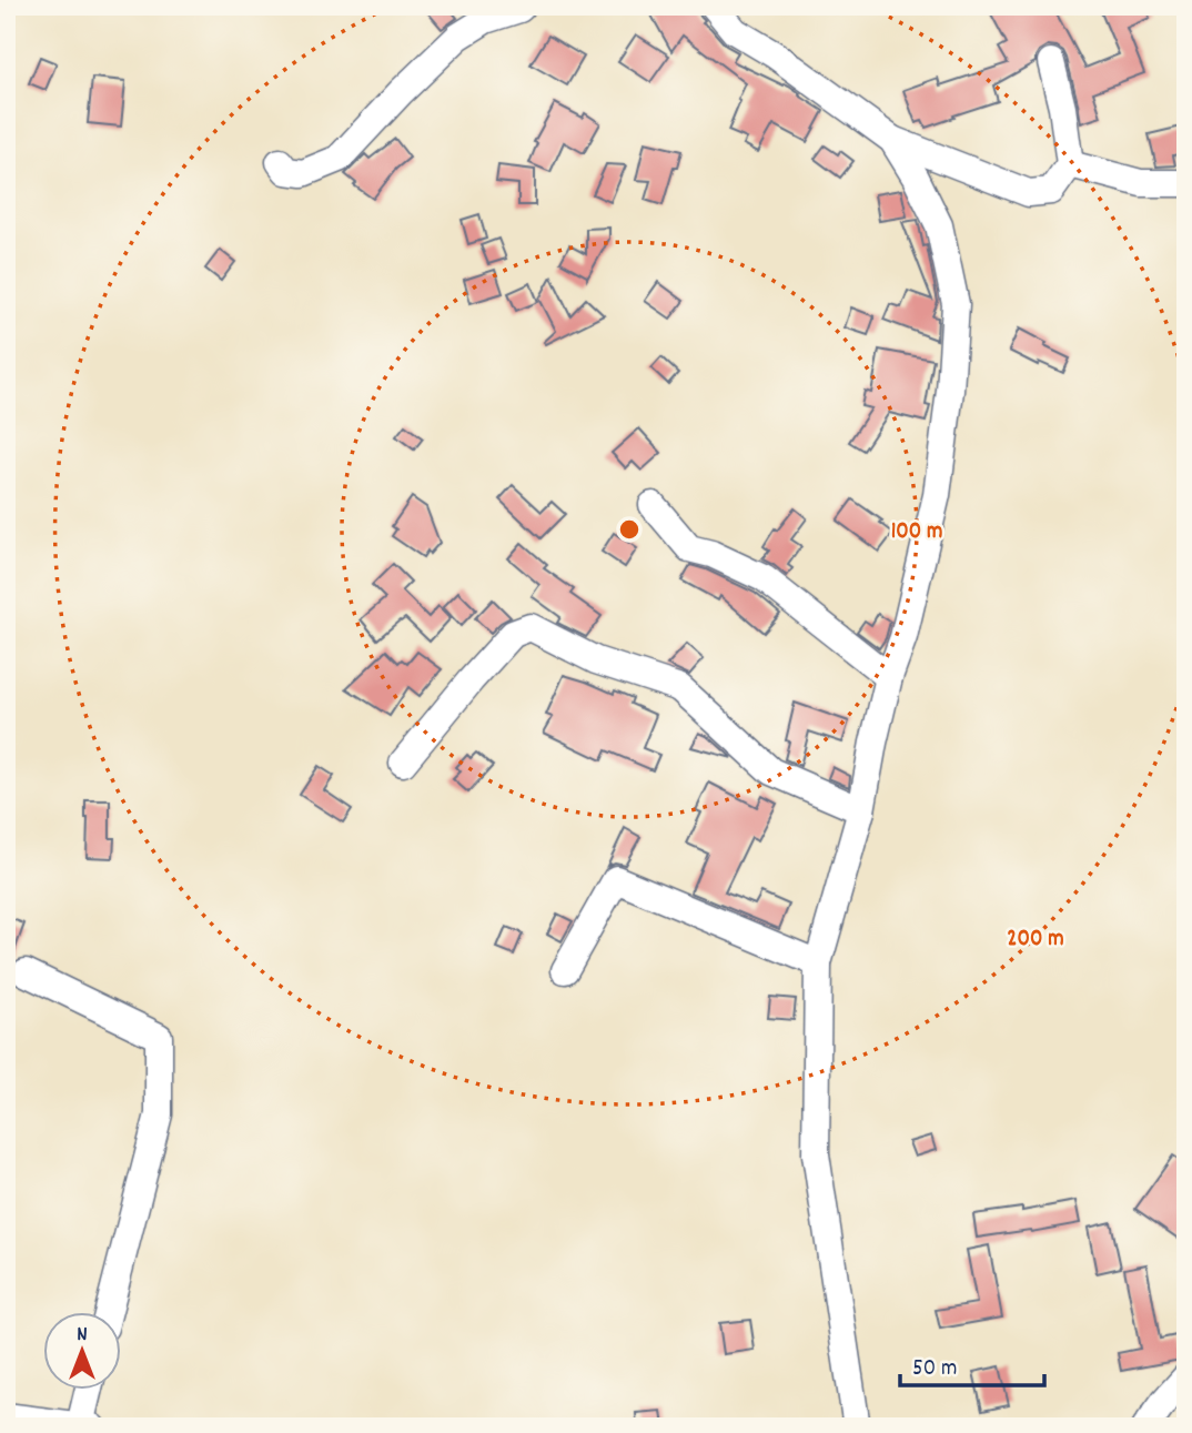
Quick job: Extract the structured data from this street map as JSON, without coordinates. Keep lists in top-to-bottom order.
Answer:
{
  "scale_bar": "50 m",
  "north": "top",
  "rings": ["100 m", "200 m"]
}
